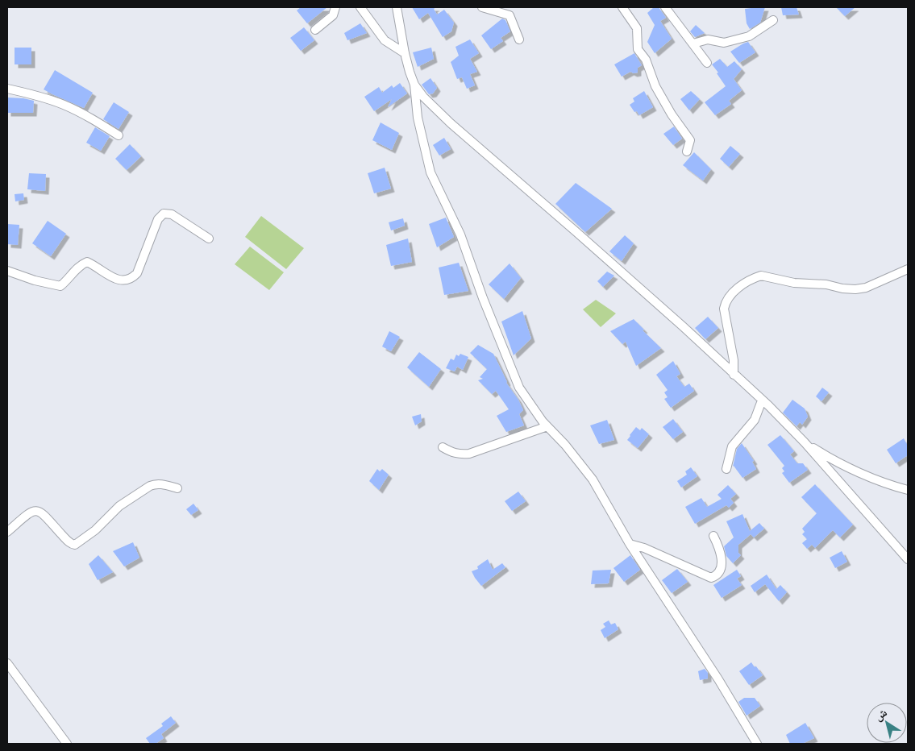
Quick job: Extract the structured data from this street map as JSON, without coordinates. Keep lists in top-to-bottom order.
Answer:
{
  "north": "top left"
}
